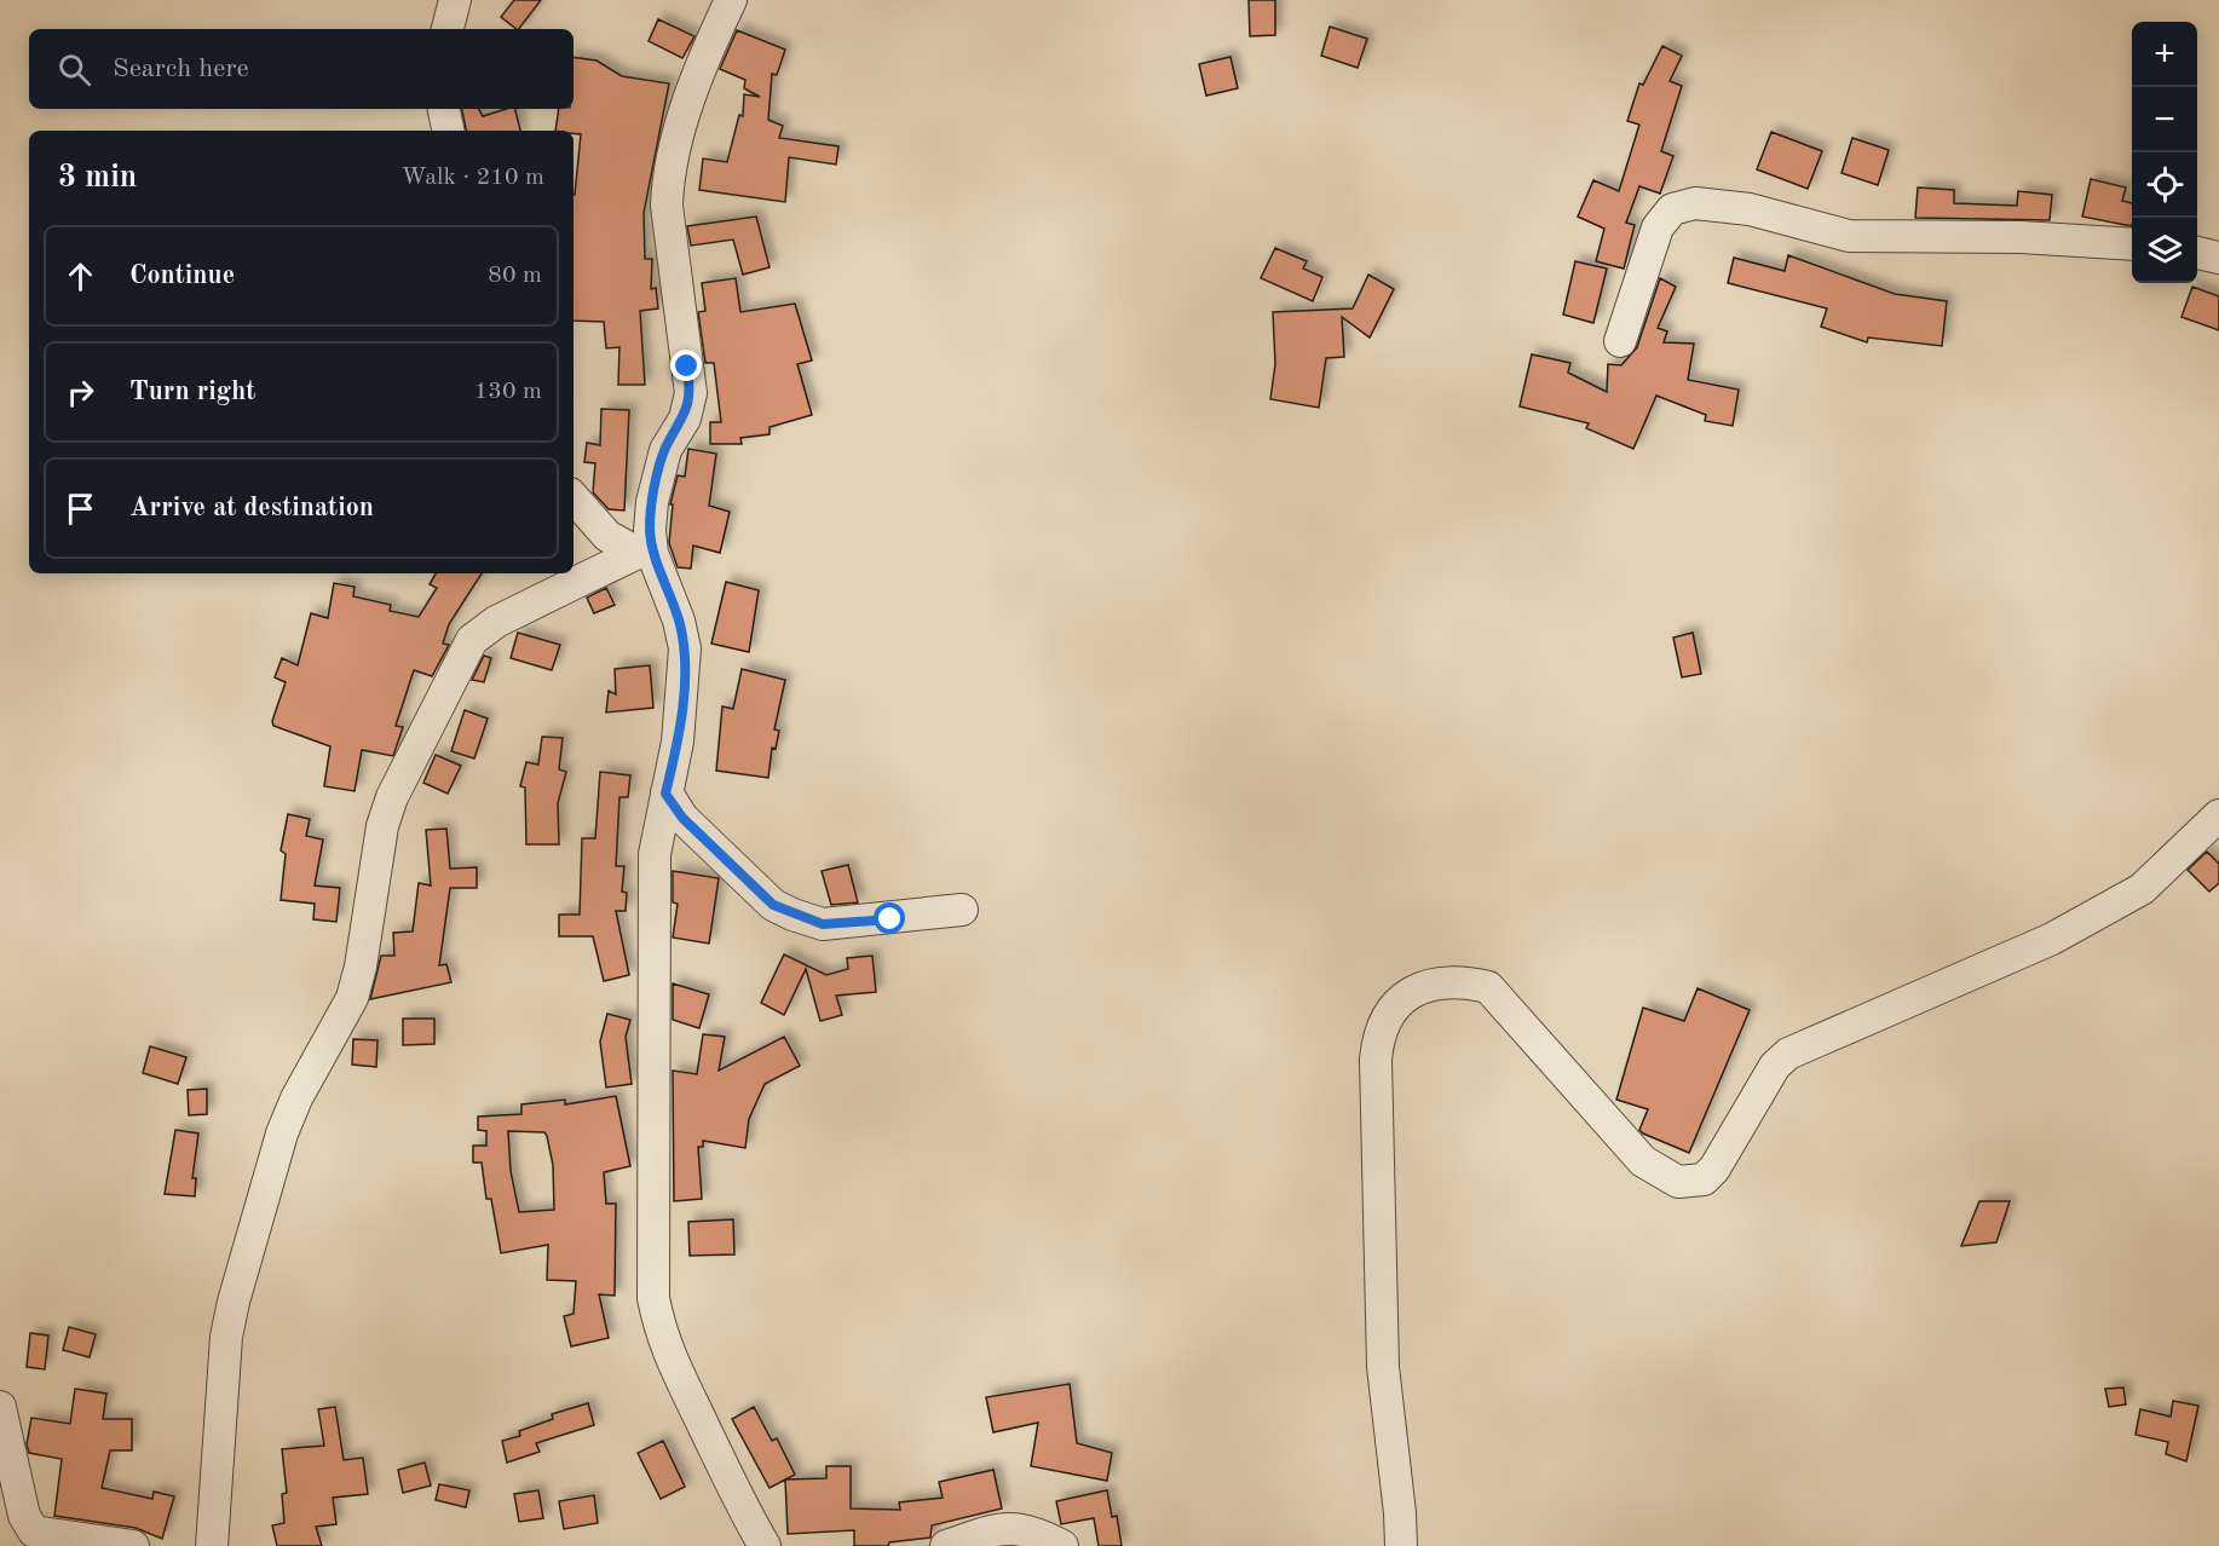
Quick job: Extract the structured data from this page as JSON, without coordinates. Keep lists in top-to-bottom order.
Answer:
{
  "page": {
    "map_buttons": ["+", "−"],
    "search": "Search here",
    "heading": ["3 min", "Walk · 210 m"],
    "list": [
      ["Continue", "80 m"],
      ["Turn right", "130 m"],
      "Arrive at destination"
    ]
  }
}
